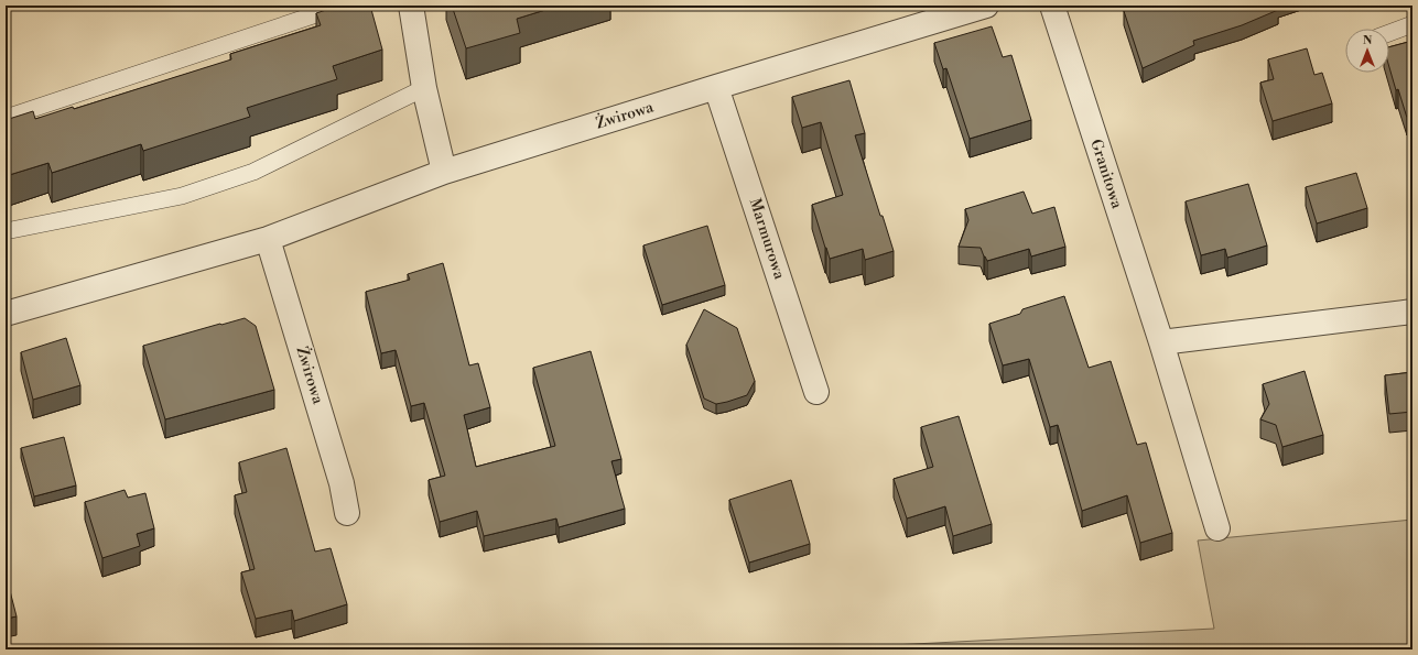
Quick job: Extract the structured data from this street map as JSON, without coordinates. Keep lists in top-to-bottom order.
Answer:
{
  "streets": {
    "street": ["Żwirowa", "Granitowa", "Marmurowa"]
  },
  "crossings": [
    ["Żwirowa", "Marmurowa"]
  ],
  "north": "top"
}
